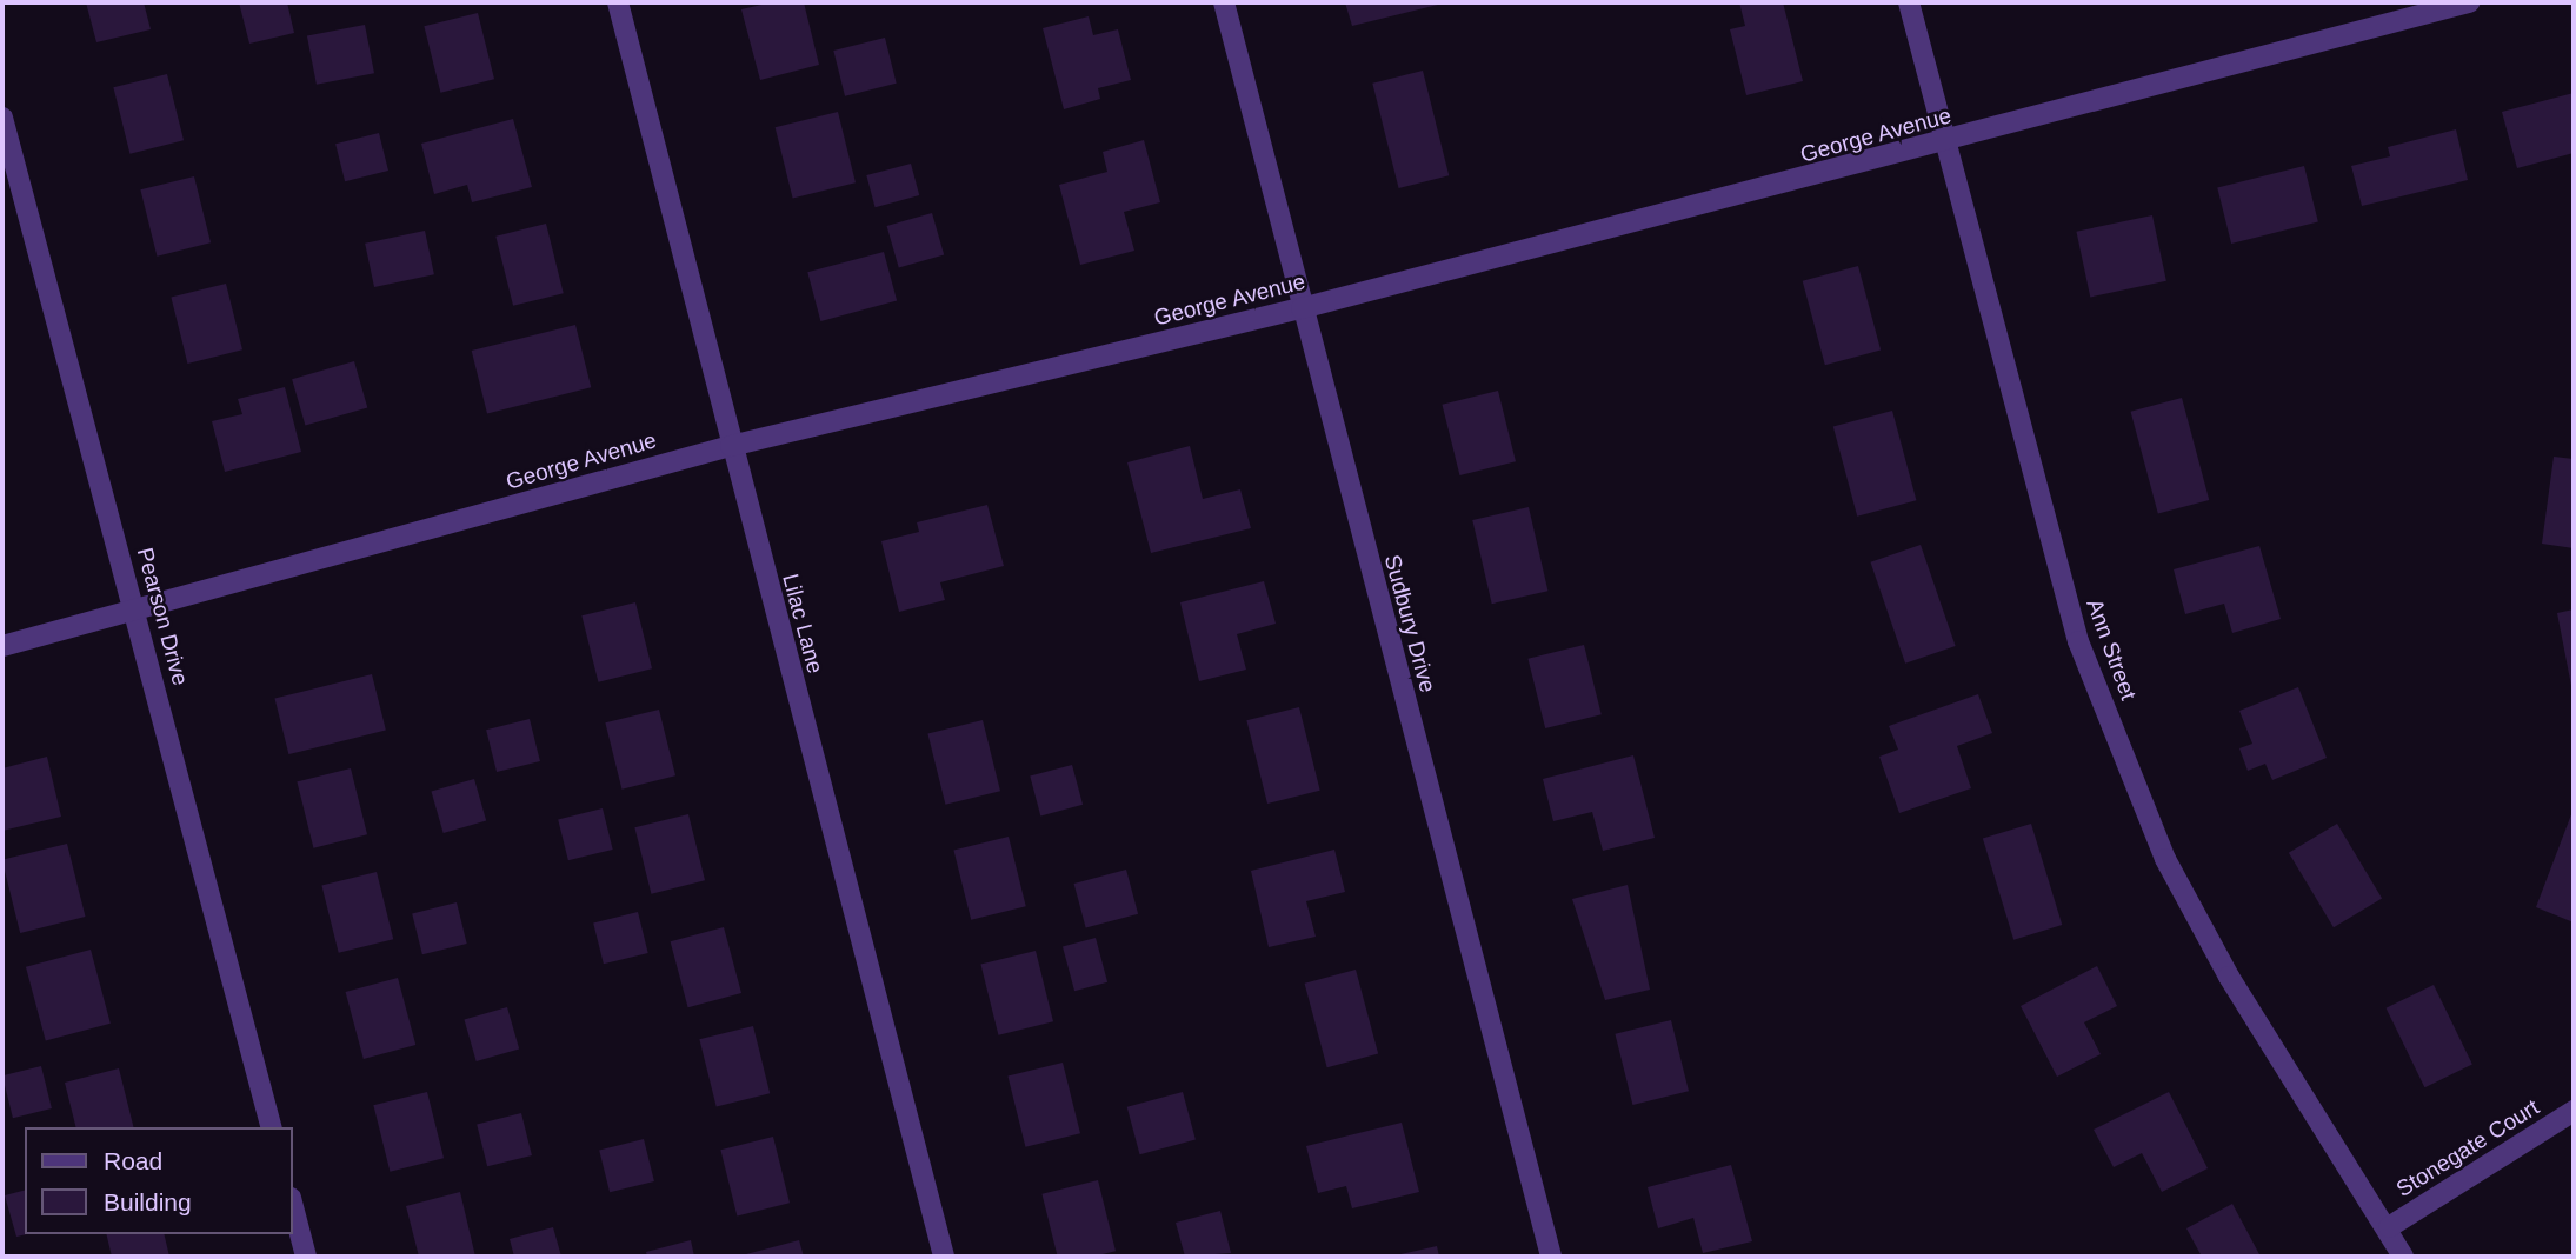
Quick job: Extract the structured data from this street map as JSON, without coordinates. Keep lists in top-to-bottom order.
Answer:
{
  "streets": {
    "street": [
      "George Avenue",
      "Pearson Drive",
      "Lilac Lane",
      "Sudbury Drive",
      "Ann Street",
      "Stonegate Court"
    ]
  },
  "crossings": [
    ["George Avenue", "Pearson Drive"],
    ["George Avenue", "Lilac Lane"],
    ["George Avenue", "Sudbury Drive"],
    ["George Avenue", "Ann Street"],
    ["Ann Street", "Stonegate Court"]
  ],
  "legend": ["Road", "Building"]
}
